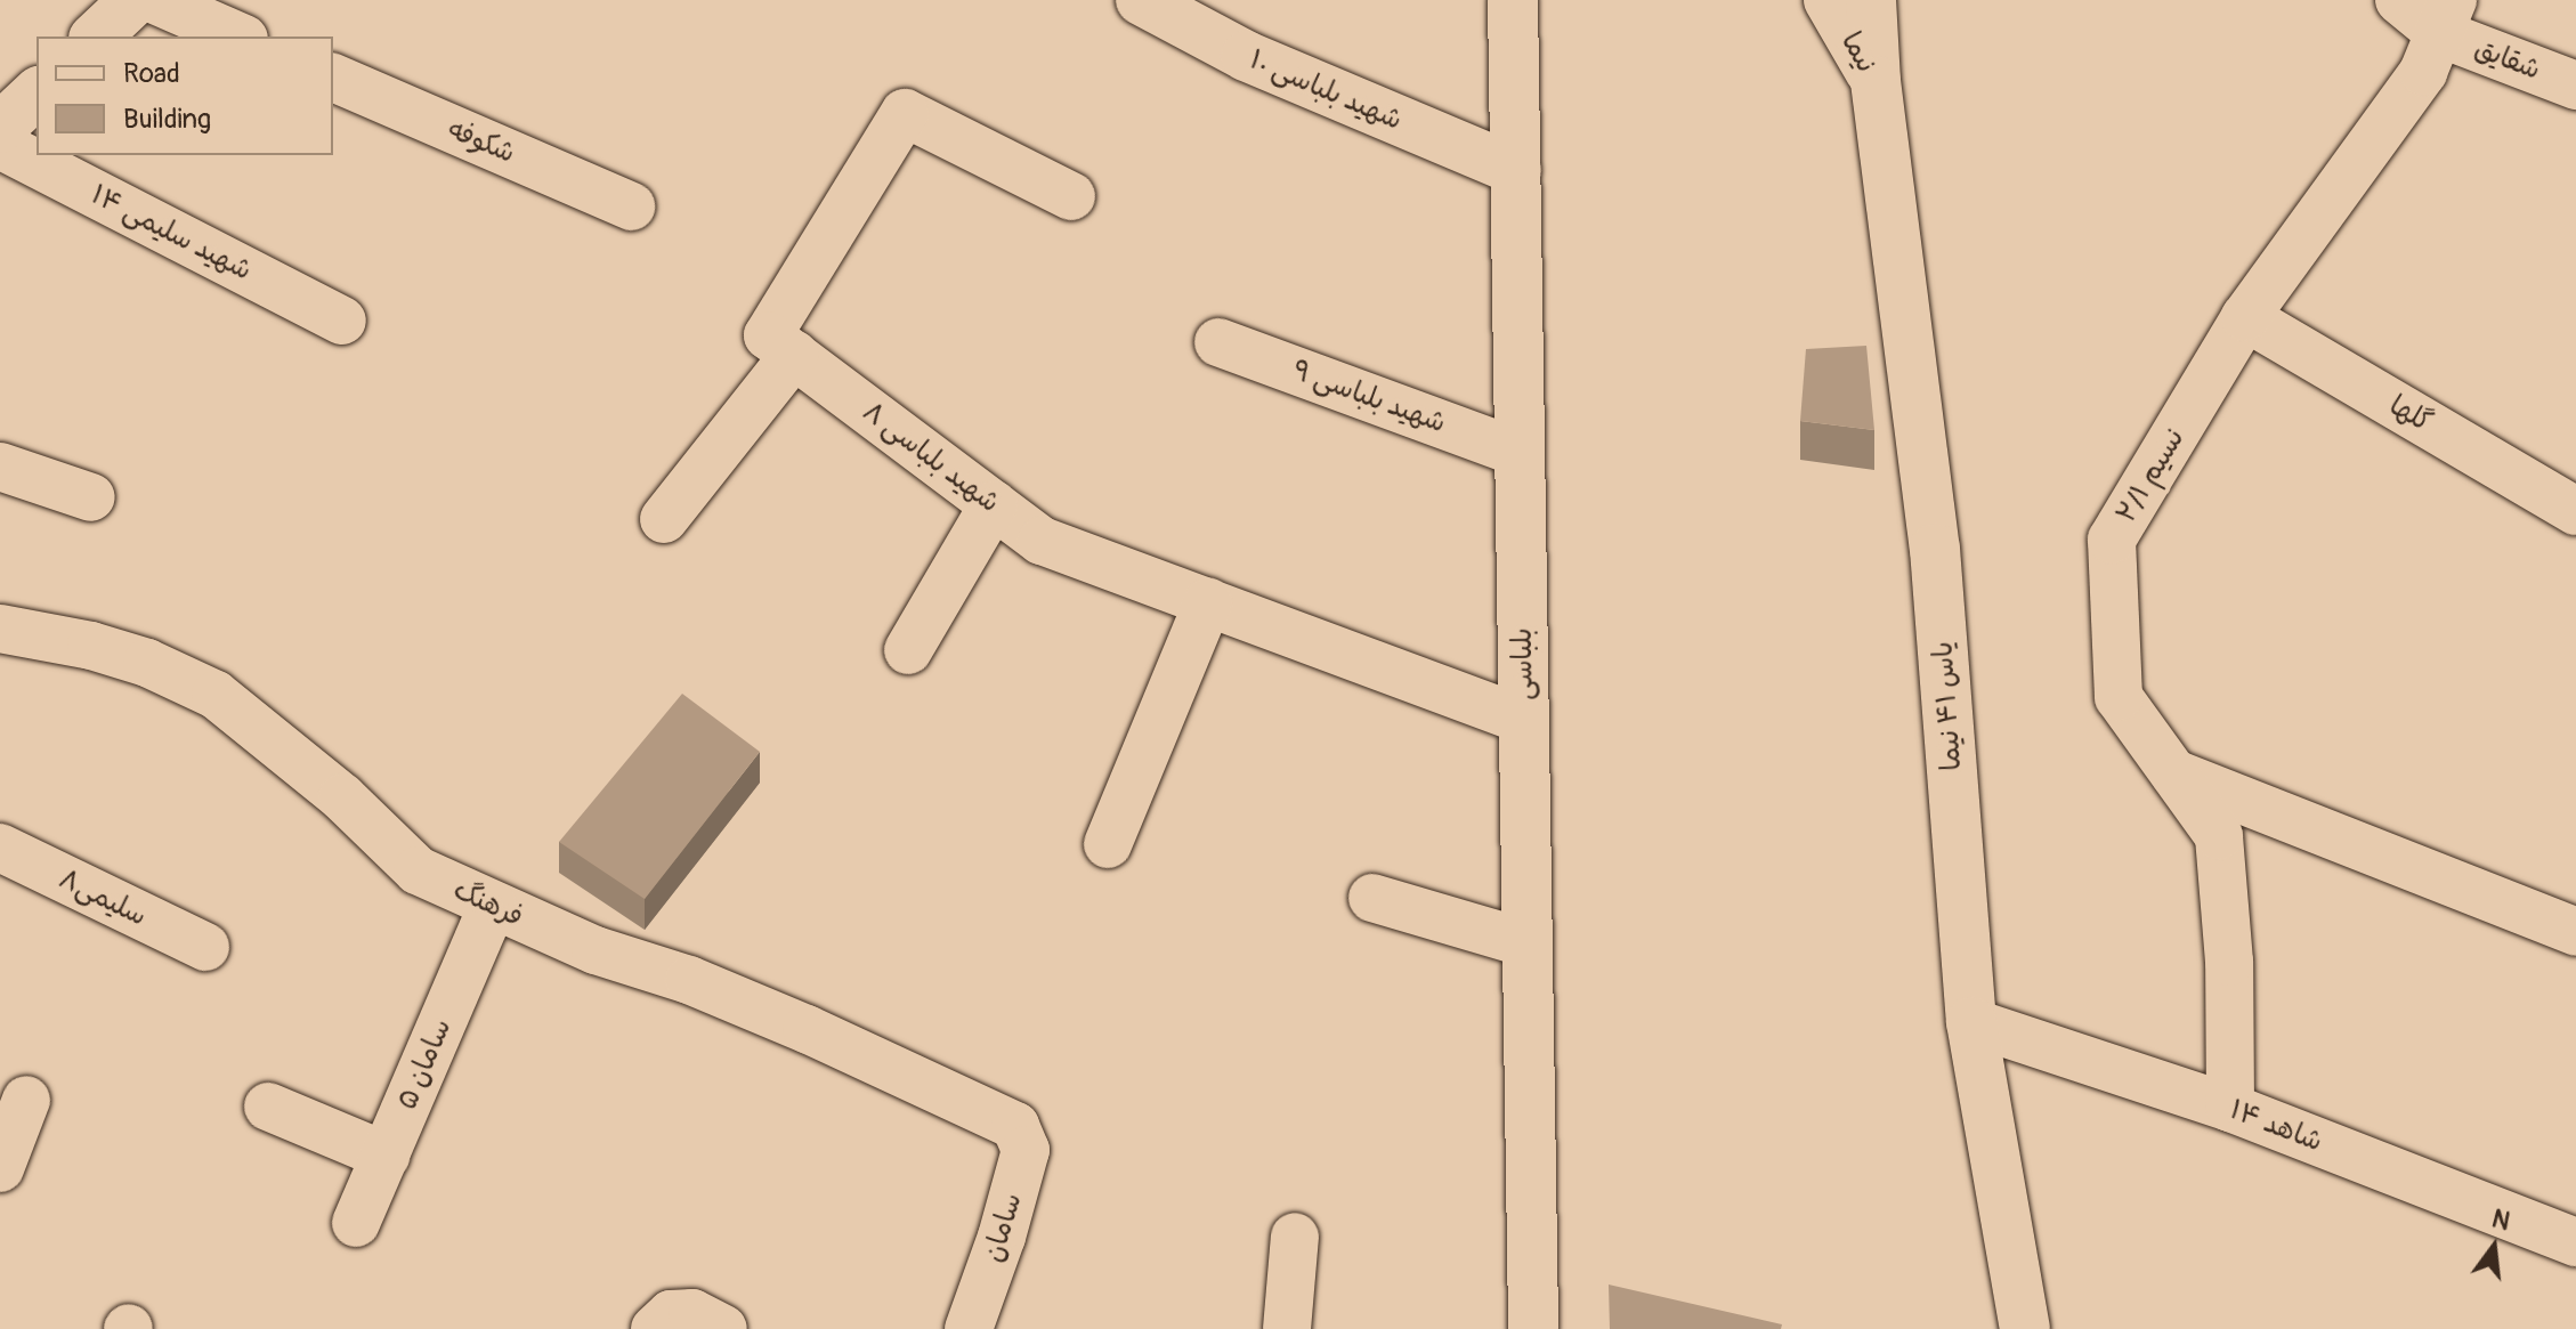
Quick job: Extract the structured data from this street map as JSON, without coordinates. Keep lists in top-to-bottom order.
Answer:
{
  "streets": {
    "street": [
      "نیما",
      "شقایق",
      "شهید بلباسی ١٠",
      "شکوفه",
      "شهید سلیمی ۱۴",
      "شهید بلباسی ۹",
      "گلها",
      "شهید بلباسی ۸",
      "نسیم ۲/۱",
      "بلباسی",
      "یاس ۴۱ نیما",
      "سلیمی۸",
      "فرهنگ",
      "سامان ۵",
      "شاهد ۱۴",
      "سامان"
    ]
  },
  "crossings": [
    ["نیما", "یاس ۴۱ نیما"],
    ["شقایق", "نسیم ۲/۱"],
    ["شهید بلباسی ١٠", "بلباسی"],
    ["شهید بلباسی ۹", "بلباسی"],
    ["گلها", "نسیم ۲/۱"],
    ["شهید بلباسی ۸", "بلباسی"],
    ["نسیم ۲/۱", "شاهد ۱۴"],
    ["یاس ۴۱ نیما", "شاهد ۱۴"],
    ["فرهنگ", "سامان ۵"],
    ["فرهنگ", "سامان"]
  ],
  "legend": ["Road", "Building"],
  "north": "top"
}
